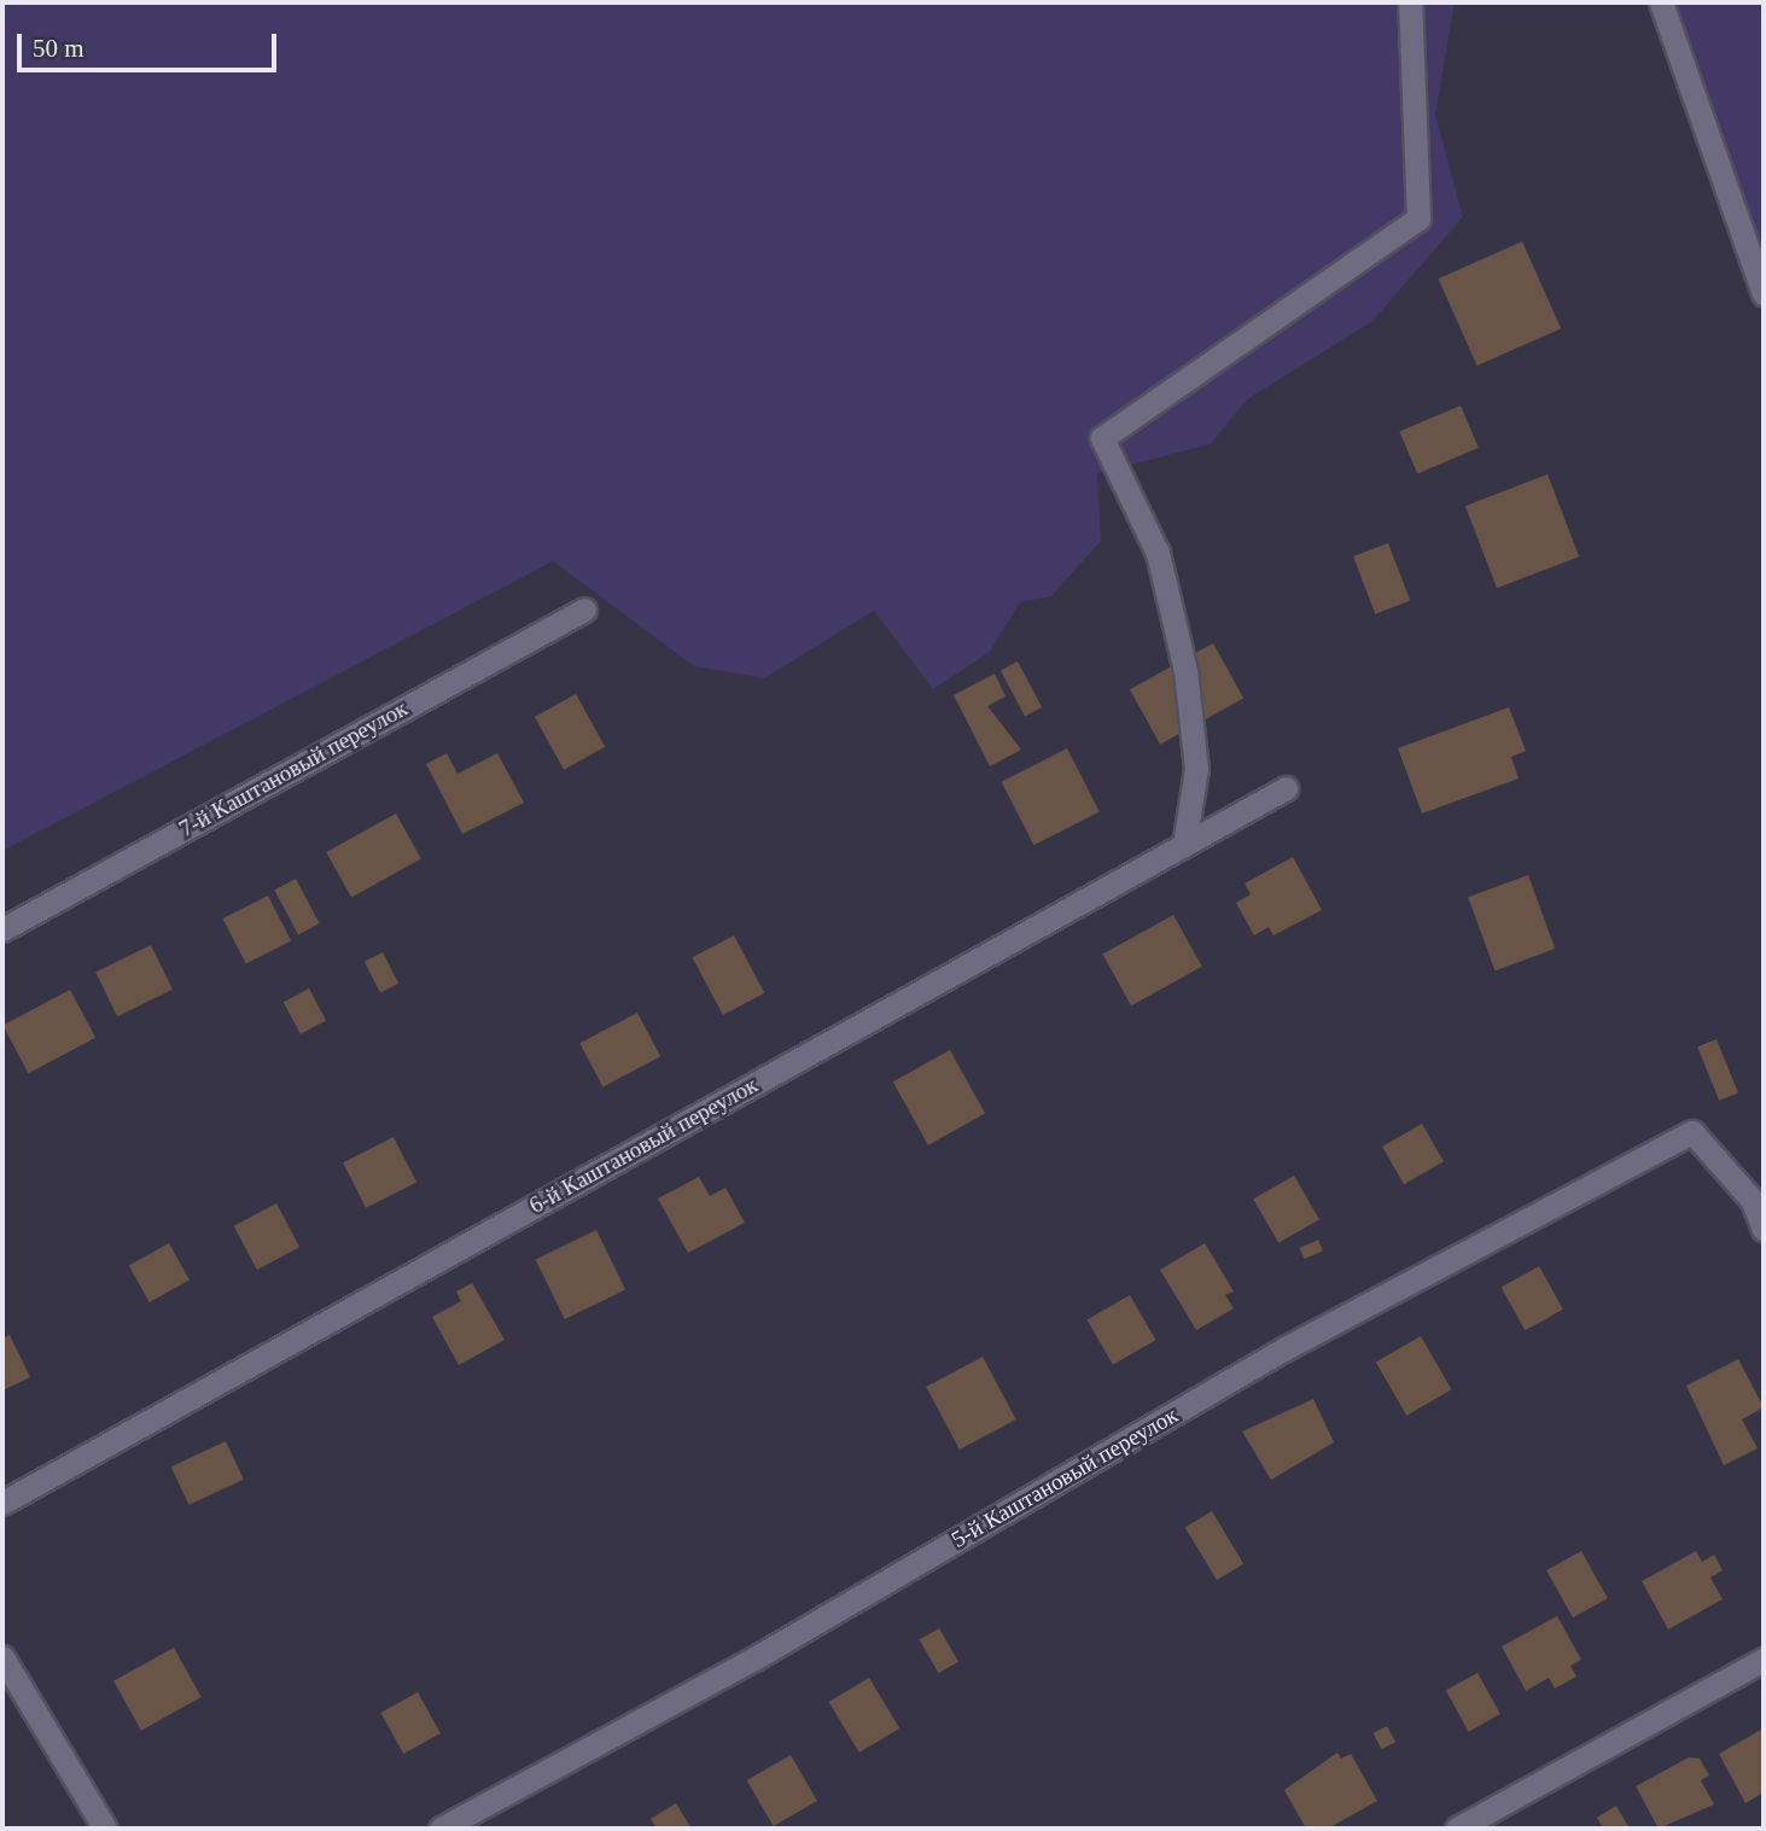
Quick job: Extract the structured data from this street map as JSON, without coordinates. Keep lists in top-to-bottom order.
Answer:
{
  "streets": {
    "street": ["7-й Каштановый переулок", "6-й Каштановый переулок", "5-й Каштановый переулок"]
  },
  "scale_bar": "50 m"
}
